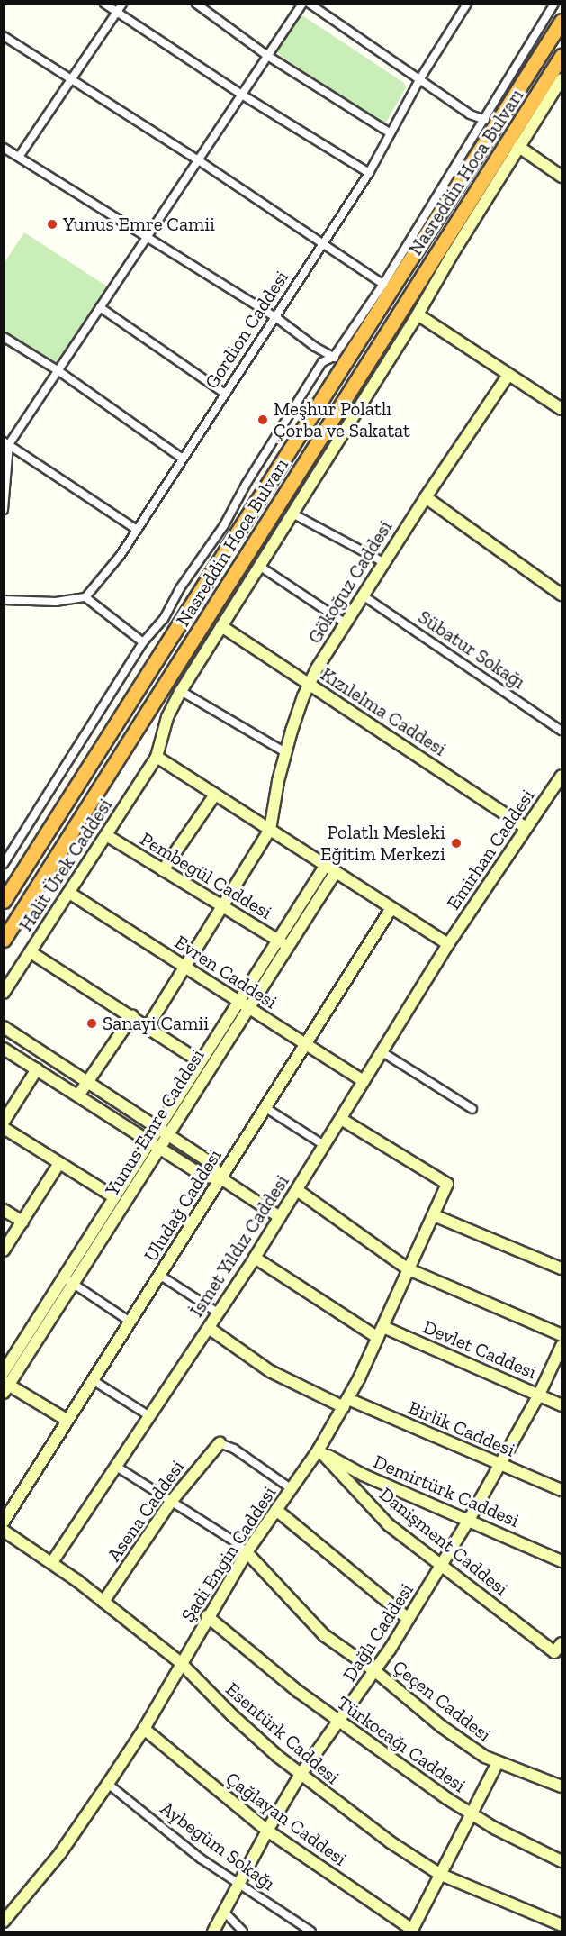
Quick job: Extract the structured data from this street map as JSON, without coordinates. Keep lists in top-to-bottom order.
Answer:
{
  "streets": {
    "highway": ["Nasreddin Hoca Bulvarı"],
    "street": [
      "Gordion Caddesi",
      "Gökoğuz Caddesi",
      "Sübatur Sokağı",
      "Kızılelma Caddesi",
      "Emirhan Caddesi",
      "Halit Ürek Caddesi",
      "Pembegül Caddesi",
      "Evren Caddesi",
      "Yunus Emre Caddesi",
      "Uludağ Caddesi",
      "İsmet Yıldız Caddesi",
      "Devlet Caddesi",
      "Birlik Caddesi",
      "Demirtürk Caddesi",
      "Asena Caddesi",
      "Danişment Caddesi",
      "Şadi Engin Caddesi",
      "Dağlı Caddesi",
      "Çeçen Caddesi",
      "Esentürk Caddesi",
      "Türkocağı Caddesi",
      "Çağlayan Caddesi",
      "Aybegüm Sokağı"
    ]
  },
  "crossings": [
    ["Nasreddin Hoca Bulvarı", "Halit Ürek Caddesi"],
    ["Gökoğuz Caddesi", "Sübatur Sokağı"],
    ["Gökoğuz Caddesi", "Kızılelma Caddesi"],
    ["Kızılelma Caddesi", "Emirhan Caddesi"],
    ["Kızılelma Caddesi", "Halit Ürek Caddesi"],
    ["Emirhan Caddesi", "İsmet Yıldız Caddesi"],
    ["Halit Ürek Caddesi", "Pembegül Caddesi"],
    ["Halit Ürek Caddesi", "Evren Caddesi"],
    ["Pembegül Caddesi", "Yunus Emre Caddesi"],
    ["Evren Caddesi", "Yunus Emre Caddesi"],
    ["Evren Caddesi", "Uludağ Caddesi"],
    ["Evren Caddesi", "İsmet Yıldız Caddesi"],
    ["İsmet Yıldız Caddesi", "Birlik Caddesi"],
    ["İsmet Yıldız Caddesi", "Şadi Engin Caddesi"],
    ["İsmet Yıldız Caddesi", "Esentürk Caddesi"],
    ["Devlet Caddesi", "Şadi Engin Caddesi"],
    ["Devlet Caddesi", "Dağlı Caddesi"],
    ["Birlik Caddesi", "Şadi Engin Caddesi"],
    ["Birlik Caddesi", "Dağlı Caddesi"],
    ["Demirtürk Caddesi", "Danişment Caddesi"],
    ["Demirtürk Caddesi", "Şadi Engin Caddesi"],
    ["Demirtürk Caddesi", "Dağlı Caddesi"],
    ["Asena Caddesi", "Esentürk Caddesi"],
    ["Danişment Caddesi", "Şadi Engin Caddesi"],
    ["Danişment Caddesi", "Dağlı Caddesi"],
    ["Şadi Engin Caddesi", "Çeçen Caddesi"],
    ["Şadi Engin Caddesi", "Esentürk Caddesi"],
    ["Şadi Engin Caddesi", "Türkocağı Caddesi"],
    ["Şadi Engin Caddesi", "Çağlayan Caddesi"],
    ["Şadi Engin Caddesi", "Aybegüm Sokağı"],
    ["Dağlı Caddesi", "Çeçen Caddesi"],
    ["Dağlı Caddesi", "Esentürk Caddesi"],
    ["Dağlı Caddesi", "Türkocağı Caddesi"],
    ["Dağlı Caddesi", "Çağlayan Caddesi"],
    ["Dağlı Caddesi", "Aybegüm Sokağı"]
  ],
  "places": [
    "Yunus Emre Camii",
    "Meşhur Polatlı Çorba ve Sakatat",
    "Polatlı Mesleki Eğitim Merkezi",
    "Sanayi Camii"
  ]
}
